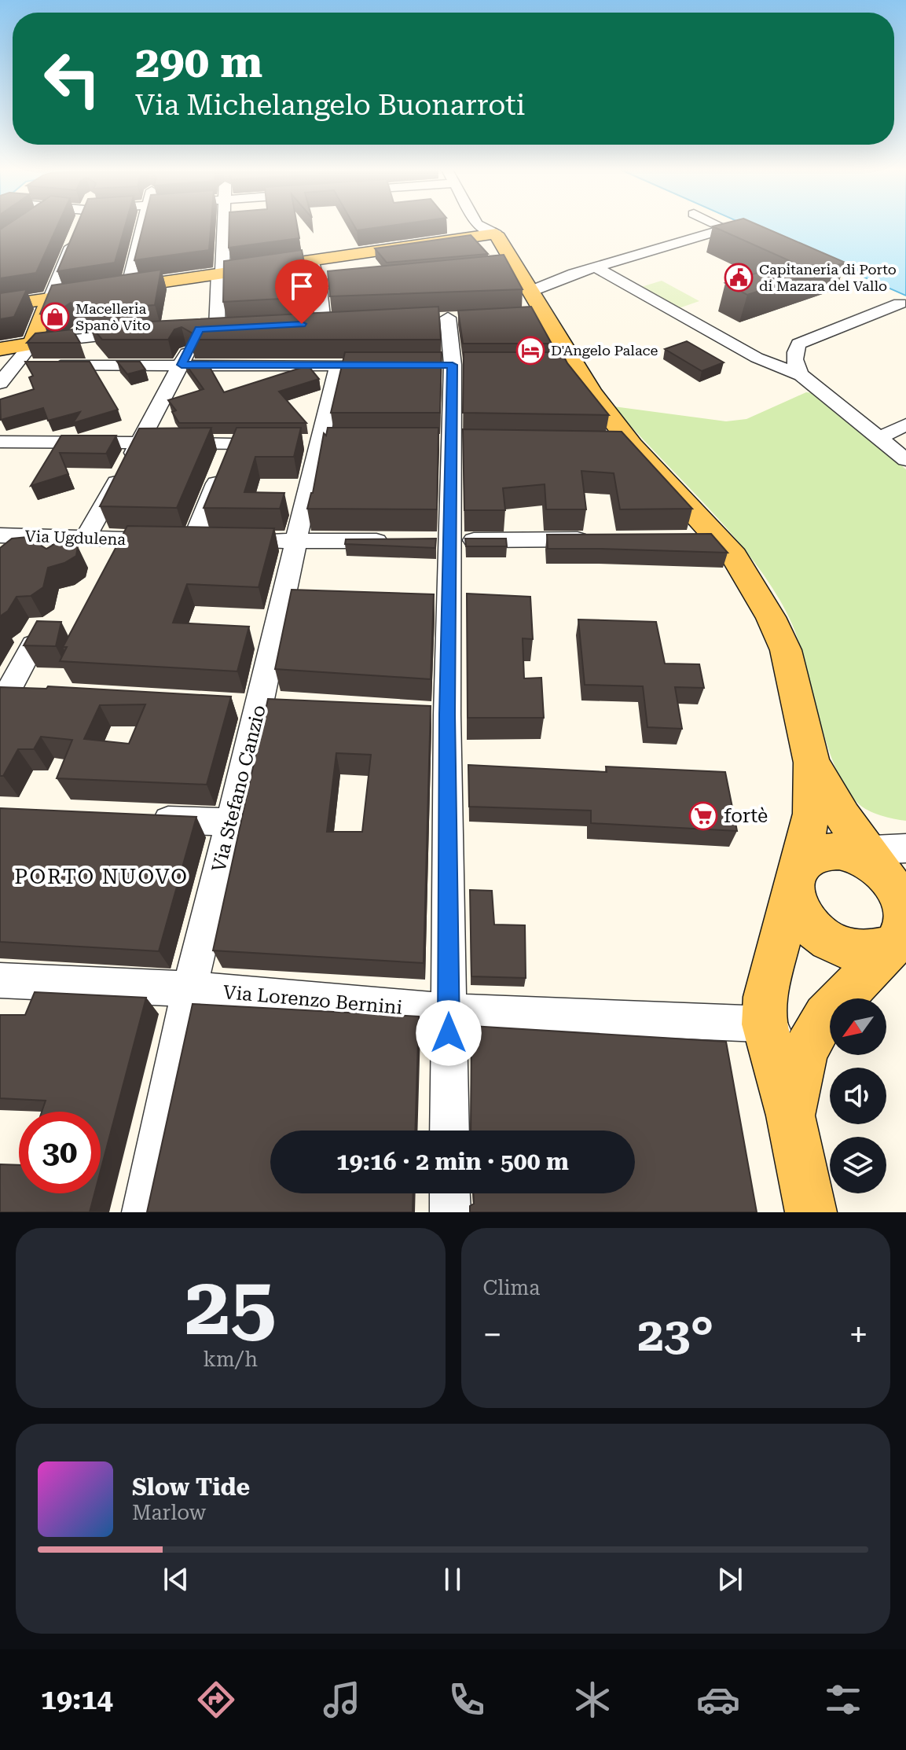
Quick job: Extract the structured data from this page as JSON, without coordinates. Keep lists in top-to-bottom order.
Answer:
{
  "streets": {
    "street": ["Via Ugdulena", "Via Stefano Canzio", "Via Lorenzo Bernini"]
  },
  "crossings": [
    ["Via Ugdulena", "Via Stefano Canzio"],
    ["Via Stefano Canzio", "Via Lorenzo Bernini"]
  ],
  "districts": ["PORTO NUOVO"],
  "places": {
    "public building": ["Capitaneria di Porto di Mazara del Vallo"],
    "shop": ["Macelleria Spanò Vito"],
    "hotel": ["D'Angelo Palace"],
    "supermarket": ["fortè"]
  },
  "north": "bottom left",
  "page": {
    "turn": ["290 m", "Via Michelangelo Buonarroti"],
    "limit": "30",
    "trip": "19:16 · 2 min · 500 m",
    "tile": [
      ["25", "km/h"],
      "Clima"
    ],
    "heat": ["−", "23°", "+"],
    "song": ["Slow Tide", "Marlow"],
    "tabs": "19:14"
  }
}
